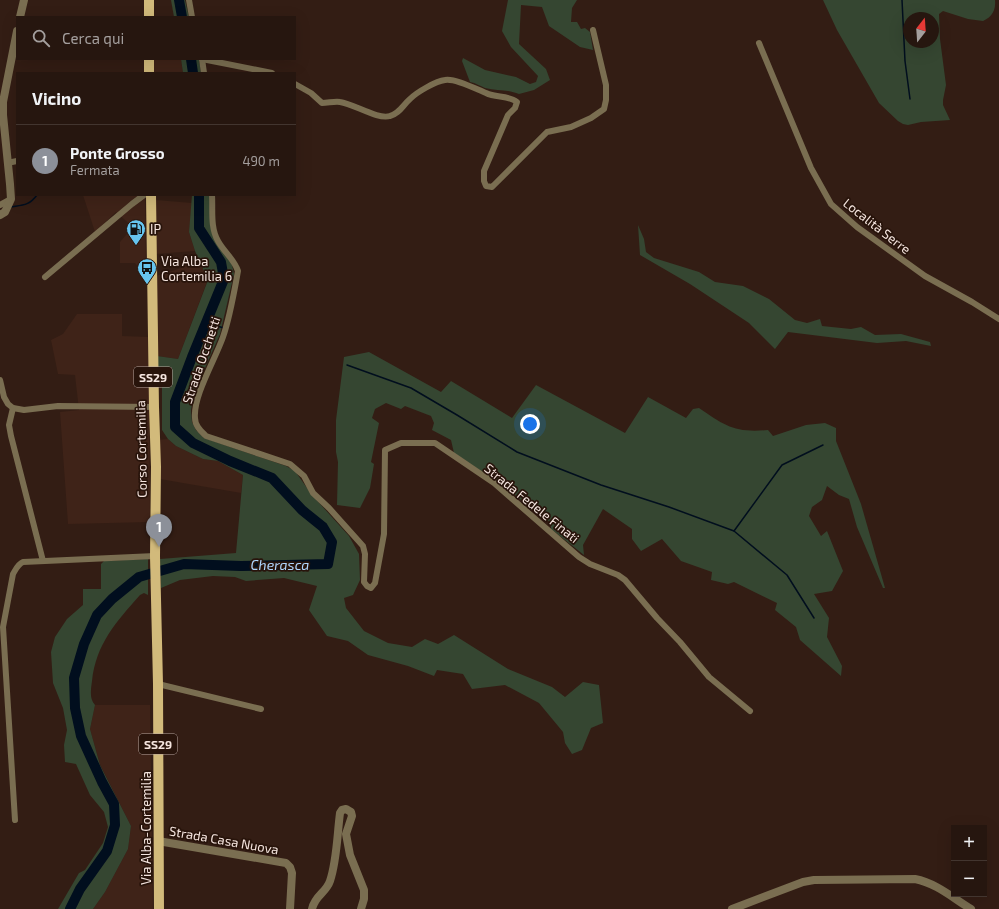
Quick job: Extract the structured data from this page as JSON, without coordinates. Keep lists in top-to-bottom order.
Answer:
{
  "streets": {
    "main road": ["SS29", "Corso Cortemilia", "Via Alba-Cortemilia"],
    "street": [
      "Località Serre",
      "Strada Occhetti",
      "Strada Fedele Finati",
      "Strada Casa Nuova"
    ]
  },
  "crossings": [
    ["Strada Occhetti", "Strada Fedele Finati"],
    ["Corso Cortemilia", "Via Alba-Cortemilia"],
    ["Via Alba-Cortemilia", "Strada Casa Nuova"]
  ],
  "water": ["Cherasca"],
  "places": {
    "fuel station": ["IP"],
    "bus stop": ["Via Alba Cortemilia 6"]
  },
  "north": "top",
  "page": {
    "search": "Cerca qui",
    "heading": "Vicino",
    "list": [
      {
        "mark": "1",
        "name": "Ponte Grosso",
        "note": "Fermata",
        "value": "490 m"
      }
    ],
    "pins": "1",
    "map_buttons": ["+", "−"]
  }
}
